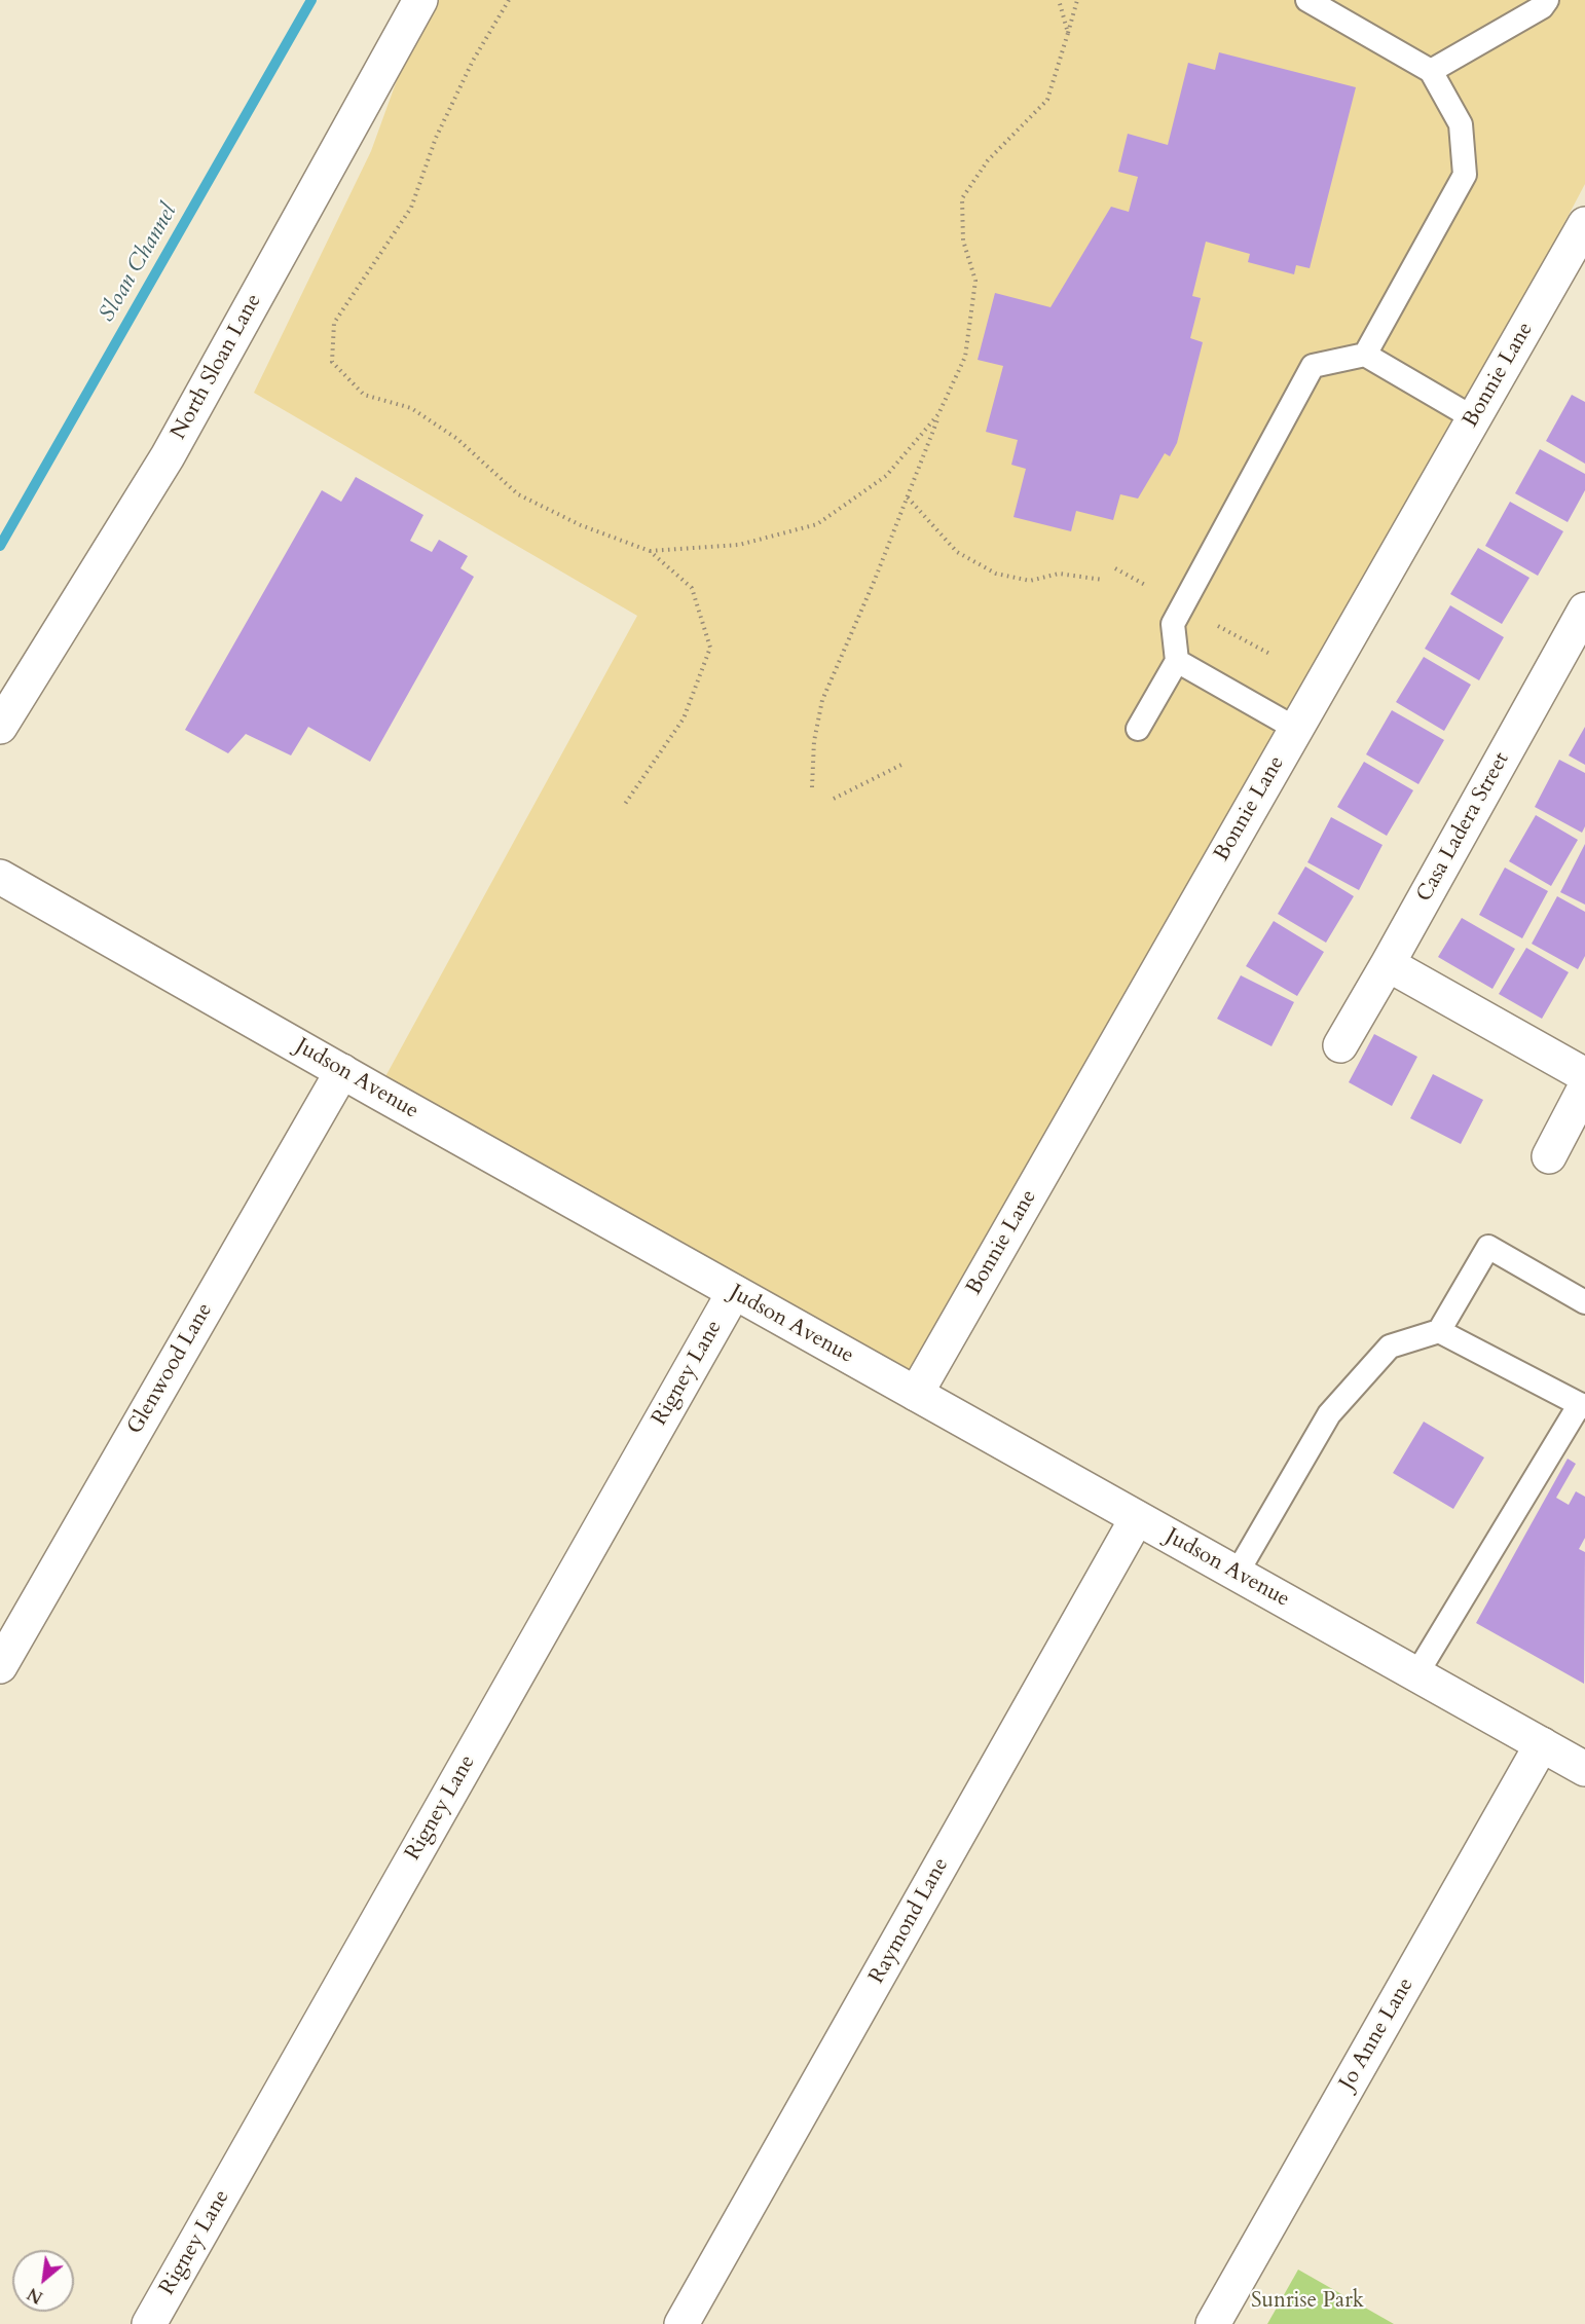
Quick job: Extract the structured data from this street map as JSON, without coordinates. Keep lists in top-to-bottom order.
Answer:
{
  "streets": {
    "street": [
      "North Sloan Lane",
      "Bonnie Lane",
      "Casa Ladera Street",
      "Judson Avenue",
      "Glenwood Lane",
      "Rigney Lane",
      "Raymond Lane",
      "Jo Anne Lane"
    ]
  },
  "crossings": [
    ["Bonnie Lane", "Judson Avenue"],
    ["Judson Avenue", "Glenwood Lane"],
    ["Judson Avenue", "Rigney Lane"],
    ["Judson Avenue", "Raymond Lane"],
    ["Judson Avenue", "Jo Anne Lane"]
  ],
  "water": ["Sloan Channel"],
  "parks": ["Sunrise Park"],
  "north": "bottom left"
}
